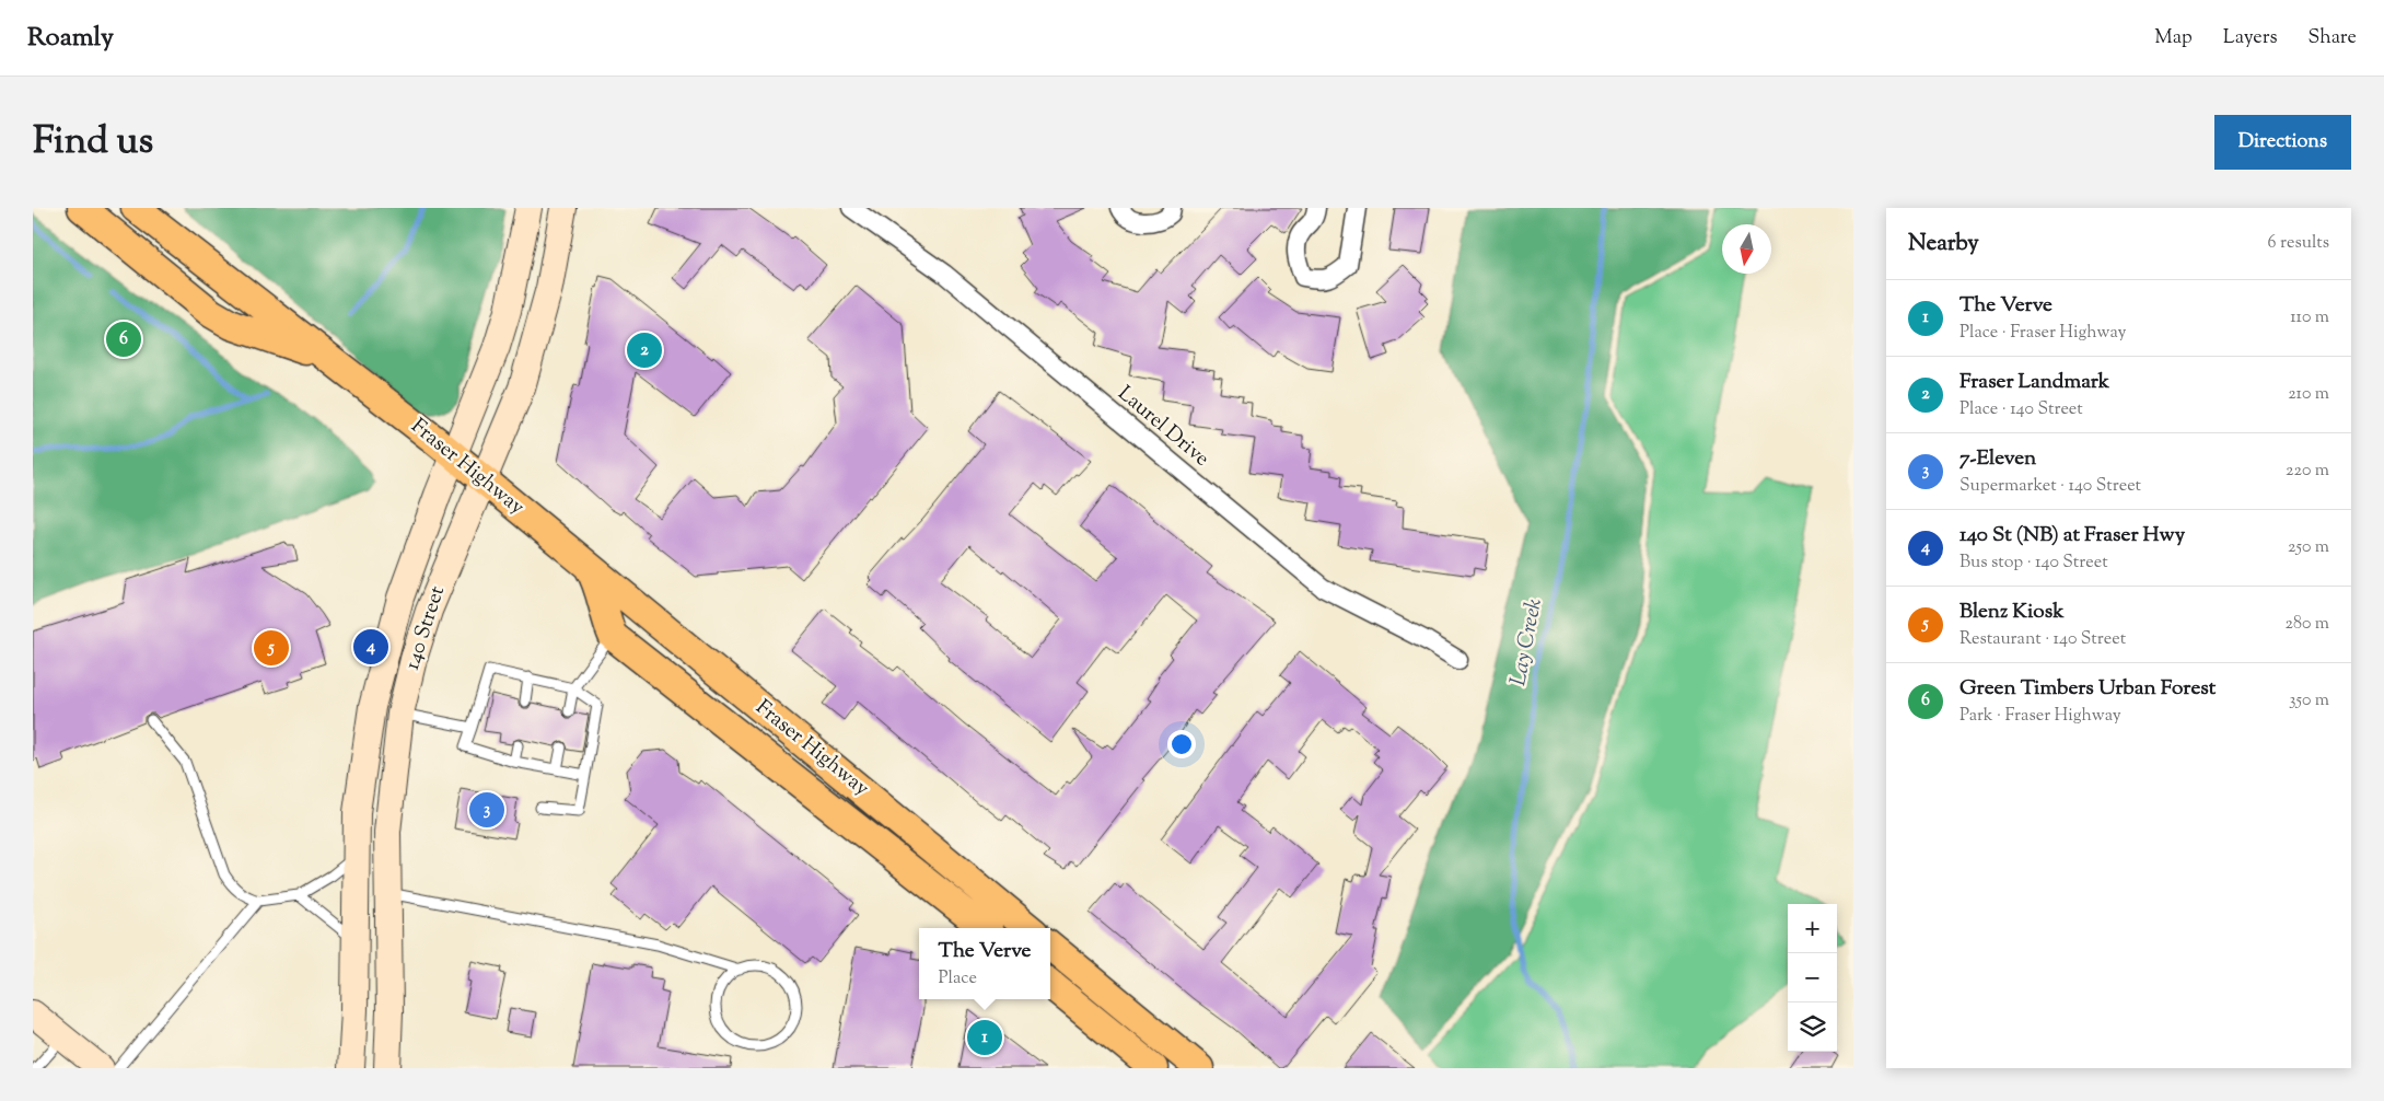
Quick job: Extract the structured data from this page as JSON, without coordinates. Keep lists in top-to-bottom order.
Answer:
{
  "streets": {
    "main road": ["Fraser Highway", "140 Street"],
    "street": ["Laurel Drive"]
  },
  "crossings": [
    ["Fraser Highway", "140 Street"]
  ],
  "water": ["Lay Creek"],
  "north": "bottom",
  "page": {
    "header": "Roamly",
    "nav": ["Map", "Layers", "Share"],
    "title": "Find us",
    "buttons": "Directions",
    "heading": ["Nearby", "6 results"],
    "list": [
      {
        "mark": "1",
        "name": "The Verve",
        "note": "Place · Fraser Highway",
        "value": "110 m"
      },
      {
        "mark": "2",
        "name": "Fraser Landmark",
        "note": "Place · 140 Street",
        "value": "210 m"
      },
      {
        "mark": "3",
        "name": "7-Eleven",
        "note": "Supermarket · 140 Street",
        "value": "220 m"
      },
      {
        "mark": "4",
        "name": "140 St (NB) at Fraser Hwy",
        "note": "Bus stop · 140 Street",
        "value": "250 m"
      },
      {
        "mark": "5",
        "name": "Blenz Kiosk",
        "note": "Restaurant · 140 Street",
        "value": "280 m"
      },
      {
        "mark": "6",
        "name": "Green Timbers Urban Forest",
        "note": "Park · Fraser Highway",
        "value": "350 m"
      }
    ],
    "pins": [
      "6",
      "2",
      "4",
      "5",
      "3",
      "1"
    ],
    "map_buttons": ["+", "−"],
    "popup": ["The Verve", "Place"]
  }
}
